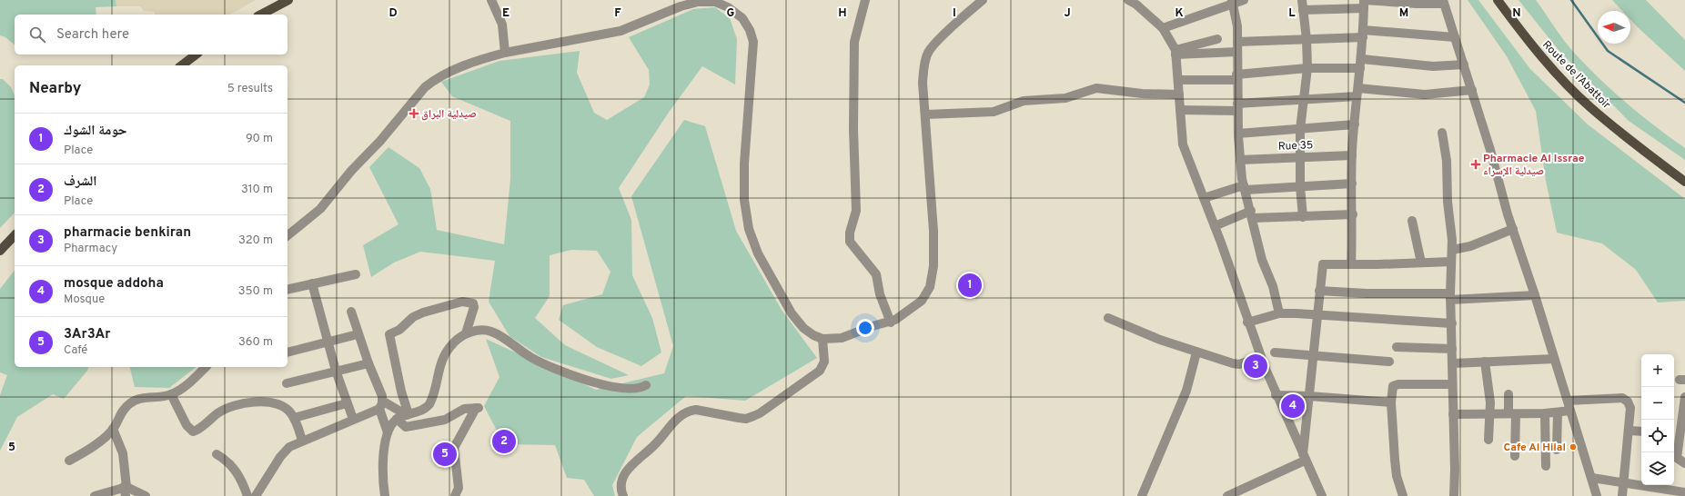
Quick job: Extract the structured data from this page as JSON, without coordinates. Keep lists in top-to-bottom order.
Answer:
{
  "streets": {
    "main road": ["Route de l’Abattoir"],
    "street": ["Rue 35"]
  },
  "places": {
    "health": ["صيدلية البراق", "Pharmacie Al Issrae صيدلية الإسراء"],
    "other": ["Cafe Al Hilal"]
  },
  "north": "left",
  "page": {
    "search": "Search here",
    "heading": ["Nearby", "5 results"],
    "list": [
      {
        "mark": "1",
        "name": "حومة الشوك",
        "note": "Place",
        "value": "90 m"
      },
      {
        "mark": "2",
        "name": "الشرف",
        "note": "Place",
        "value": "310 m"
      },
      {
        "mark": "3",
        "name": "pharmacie benkiran",
        "note": "Pharmacy",
        "value": "320 m"
      },
      {
        "mark": "4",
        "name": "mosque addoha",
        "note": "Mosque",
        "value": "350 m"
      },
      {
        "mark": "5",
        "name": "3Ar3Ar",
        "note": "Café",
        "value": "360 m"
      }
    ],
    "pins": [
      "1",
      "3",
      "4",
      "2",
      "5"
    ],
    "map_buttons": ["+", "−"]
  },
  "grid": {
    "columns": [
      "D",
      "E",
      "F",
      "G",
      "H",
      "I",
      "J",
      "K",
      "L",
      "M",
      "N"
    ],
    "rows": ["5"]
  }
}
